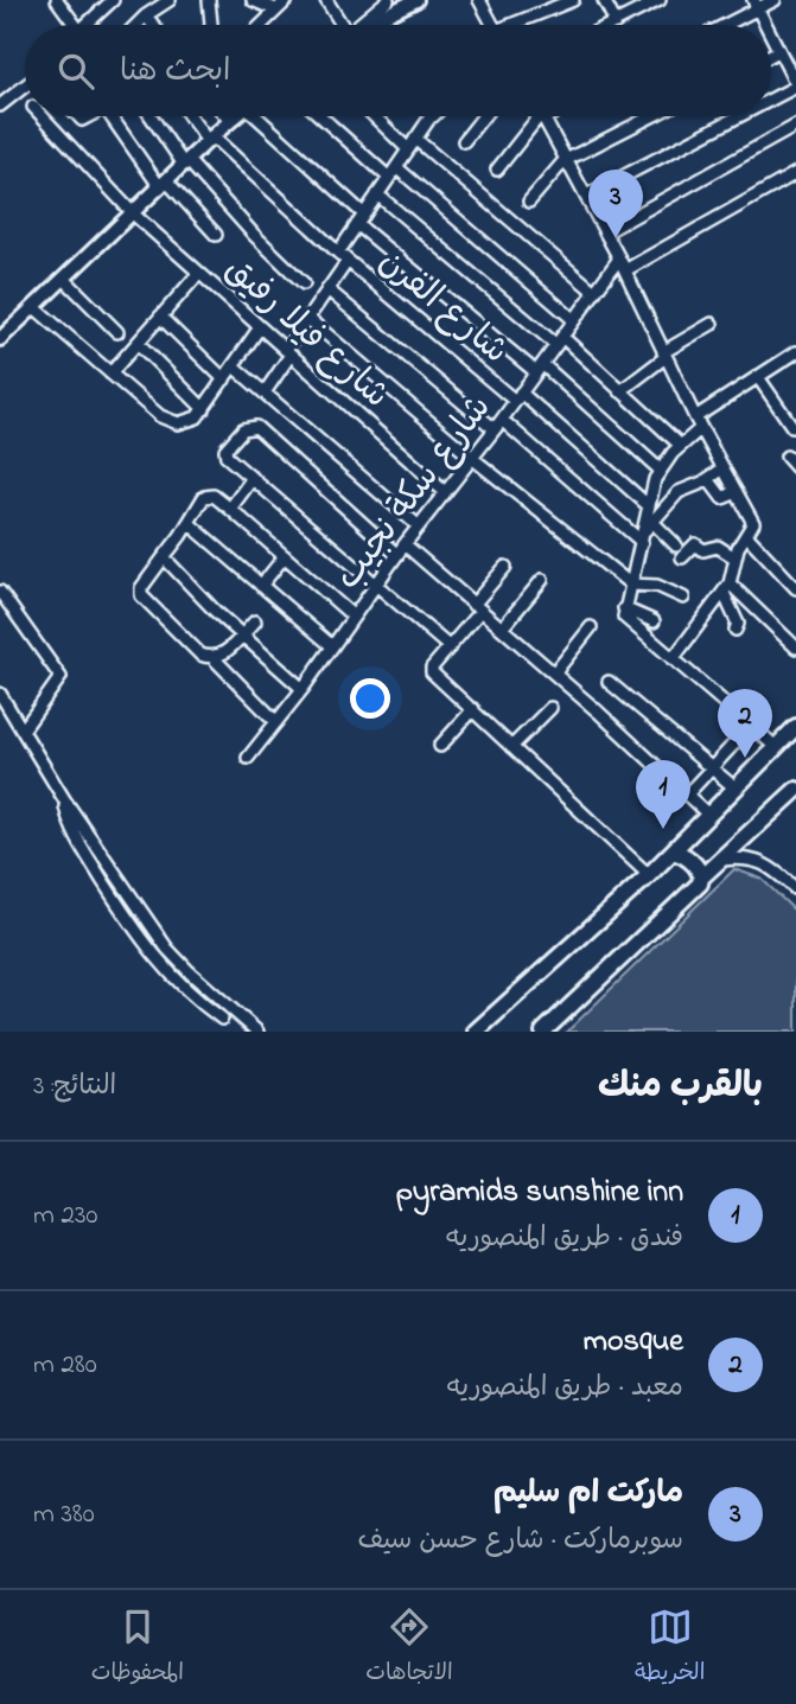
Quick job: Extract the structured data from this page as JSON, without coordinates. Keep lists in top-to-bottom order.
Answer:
{
  "streets": {
    "street": ["شارع الفرن", "شارع فيلا رفيق", "شارع سكة نجيب"]
  },
  "crossings": [
    ["شارع الفرن", "شارع سكة نجيب"],
    ["شارع فيلا رفيق", "شارع سكة نجيب"]
  ],
  "page": {
    "search": "ابحث هنا",
    "pins": ["3", "2", "1"],
    "heading": ["بالقرب منك", "النتائج: 3"],
    "list": [
      {
        "mark": "1",
        "name": "pyramids sunshine inn",
        "note": "فندق · طريق المنصوريه",
        "value": "230 m"
      },
      {
        "mark": "2",
        "name": "mosque",
        "note": "معبد · طريق المنصوريه",
        "value": "280 m"
      },
      {
        "mark": "3",
        "name": "ماركت ام سليم",
        "note": "سوبرماركت · شارع حسن سيف",
        "value": "380 m"
      }
    ],
    "nav": ["الخريطة", "الاتجاهات", "المحفوظات"]
  }
}
